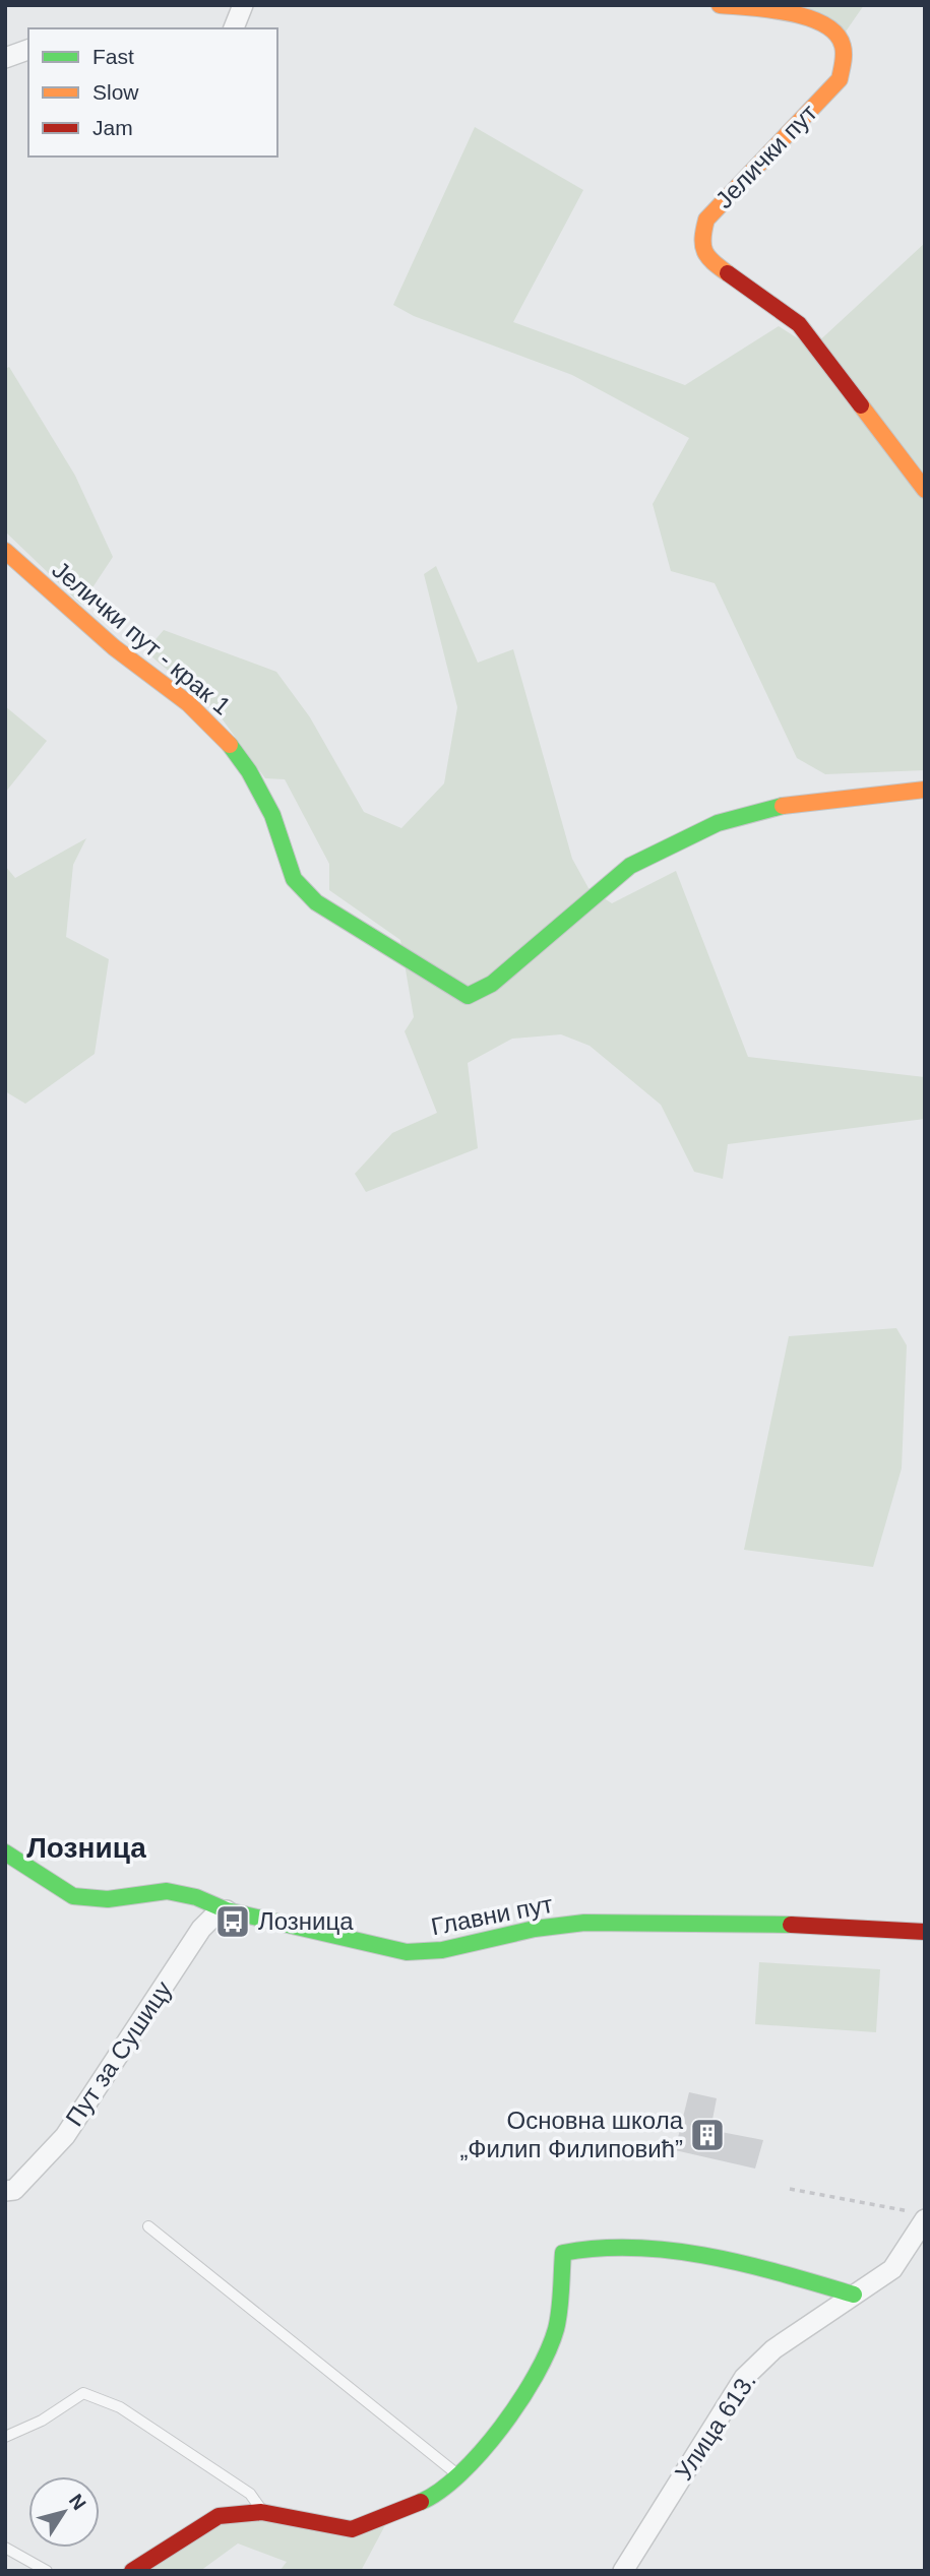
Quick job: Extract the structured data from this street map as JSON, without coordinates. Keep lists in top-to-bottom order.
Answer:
{
  "streets": {
    "street": [
      "Јелички пут",
      "Јелички пут - крак 1",
      "Главни пут",
      "Пут за Сушицу",
      "Улица 613."
    ]
  },
  "crossings": [
    ["Главни пут", "Пут за Сушицу"]
  ],
  "districts": ["Лозница"],
  "places": {
    "bus stop": ["Лозница"],
    "building": ["Основна школа „Филип Филиповић”"]
  },
  "legend": ["Fast", "Slow", "Jam"],
  "north": "top right"
}
